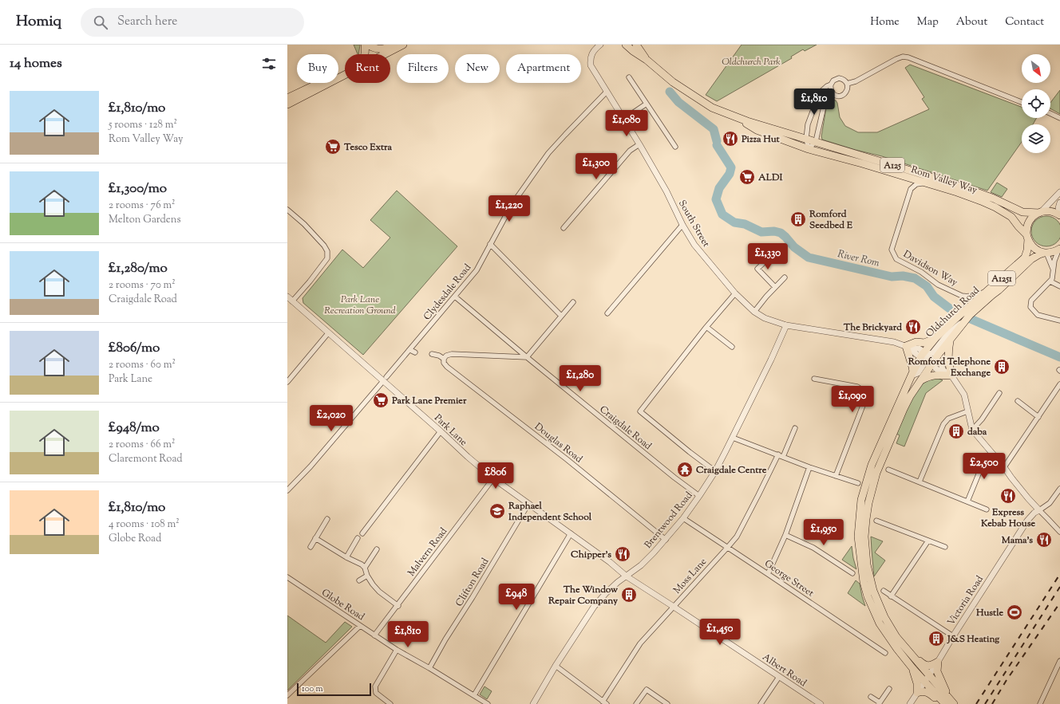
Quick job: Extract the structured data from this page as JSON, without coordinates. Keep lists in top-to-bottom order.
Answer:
{
  "streets": {
    "main road": [
      "A125",
      "Rom Valley Way",
      "A1251",
      "Oldchurch Road"
    ],
    "street": [
      "South Street",
      "Davidson Way",
      "Clydesdale Road",
      "Craigdale Road",
      "Park Lane",
      "Douglas Road",
      "Brentwood Road",
      "Malvern Road",
      "Moss Lane",
      "George Street",
      "Clifton Road",
      "Victoria Road",
      "Globe Road",
      "Albert Road"
    ]
  },
  "crossings": [
    ["Rom Valley Way", "Davidson Way"],
    ["Rom Valley Way", "Oldchurch Road"],
    ["South Street", "A1251"],
    ["South Street", "Clydesdale Road"],
    ["South Street", "Oldchurch Road"],
    ["South Street", "Brentwood Road"],
    ["South Street", "Victoria Road"],
    ["Davidson Way", "Oldchurch Road"],
    ["A1251", "Oldchurch Road"],
    ["A1251", "Victoria Road"],
    ["Clydesdale Road", "Craigdale Road"],
    ["Clydesdale Road", "Park Lane"],
    ["Craigdale Road", "Brentwood Road"],
    ["Park Lane", "Brentwood Road"],
    ["Park Lane", "Malvern Road"],
    ["Park Lane", "Clifton Road"],
    ["Park Lane", "Albert Road"],
    ["Douglas Road", "Brentwood Road"],
    ["Brentwood Road", "George Street"],
    ["Brentwood Road", "Albert Road"],
    ["Malvern Road", "Globe Road"],
    ["Moss Lane", "George Street"],
    ["Moss Lane", "Albert Road"],
    ["Clifton Road", "Globe Road"]
  ],
  "water": ["River Rom"],
  "parks": ["Oldchurch Park", "Park Lane Recreation Ground"],
  "places": {
    "restaurant": [
      "Pizza Hut",
      "The Brickyard",
      "Express Kebab House",
      "Mama's",
      "Chipper's"
    ],
    "supermarket": ["Tesco Extra", "ALDI", "Park Lane Premier"],
    "building": [
      "Romford Seedbed E",
      "Romford Telephone Exchange",
      "daba",
      "The Window Repair Company",
      "J&S Heating"
    ],
    "temple": ["Craigdale Centre"],
    "school or university": ["Raphael Independent School"],
    "sports": ["Hustle"]
  },
  "scale_bar": "100 m",
  "north": "bottom right",
  "page": {
    "header": "Homiq",
    "search": "Search here",
    "nav": [
      "Home",
      "Map",
      "About",
      "Contact"
    ],
    "heading": "14 homes",
    "chip": [
      "Buy",
      "Rent",
      "Filters",
      "New",
      "Apartment"
    ],
    "list": [
      {
        "name": "£1,810/mo",
        "note": "5 rooms · 128 m² · Rom Valley Way"
      },
      {
        "name": "£1,300/mo",
        "note": "2 rooms · 76 m² · Melton Gardens"
      },
      {
        "name": "£1,280/mo",
        "note": "2 rooms · 70 m² · Craigdale Road"
      },
      {
        "name": "£806/mo",
        "note": "2 rooms · 60 m² · Park Lane"
      },
      {
        "name": "£948/mo",
        "note": "2 rooms · 66 m² · Claremont Road"
      },
      {
        "name": "£1,810/mo",
        "note": "4 rooms · 108 m² · Globe Road"
      }
    ],
    "price": [
      "£1,810",
      "£1,080",
      "£1,300",
      "£1,220",
      "£1,330",
      "£1,280",
      "£1,090",
      "£2,020",
      "£2,500",
      "£806",
      "£1,950",
      "£948",
      "£1,450",
      "£1,810"
    ],
    "scale": "100 m"
  }
}
